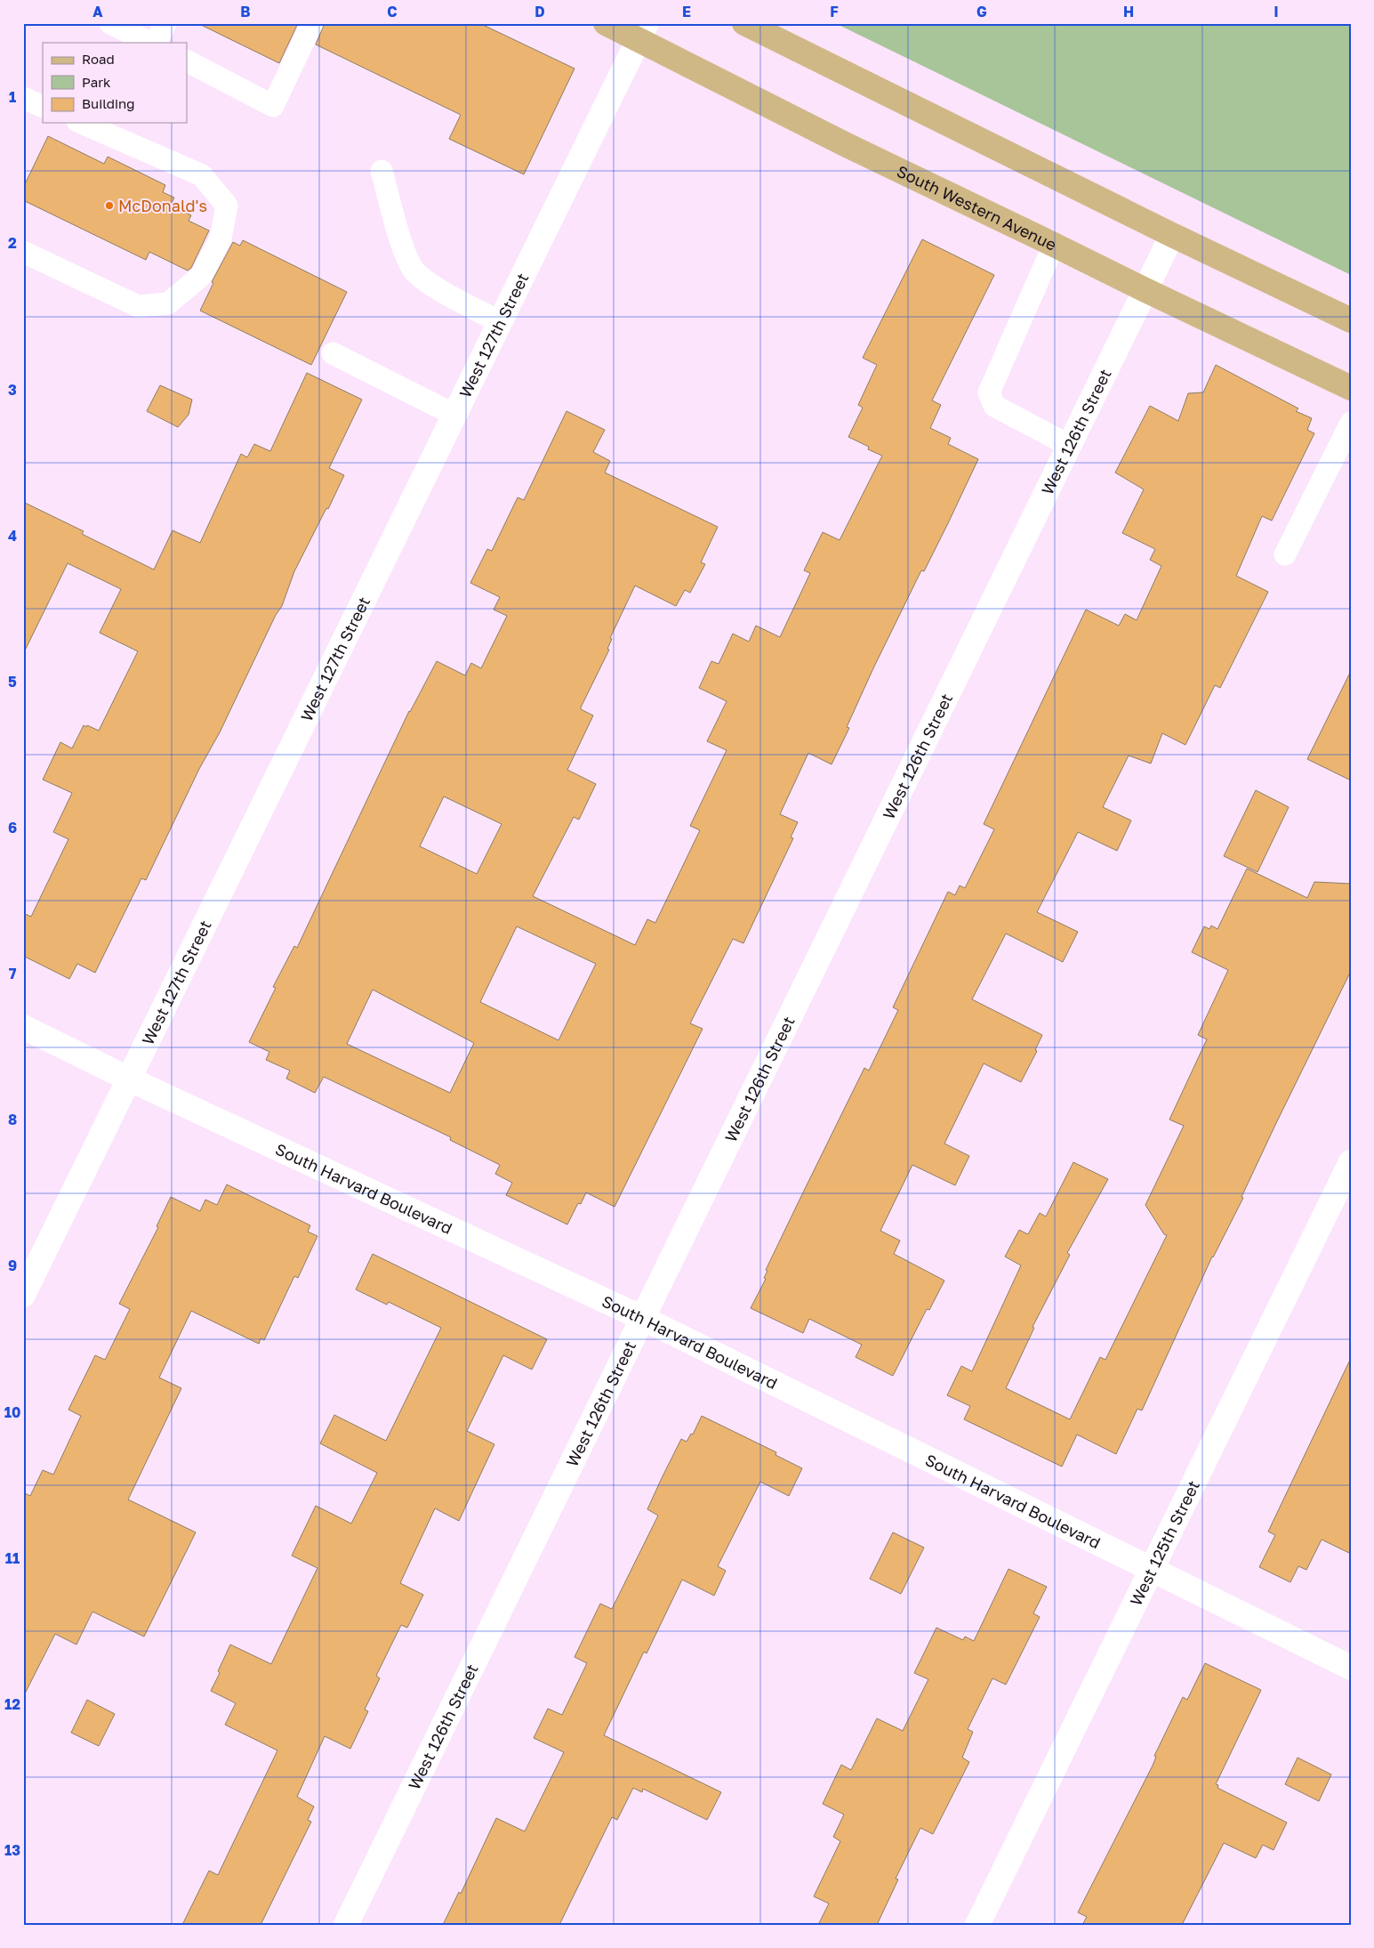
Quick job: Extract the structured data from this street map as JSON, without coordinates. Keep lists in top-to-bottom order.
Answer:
{
  "streets": {
    "main road": ["South Western Avenue"],
    "street": [
      "West 127th Street",
      "West 126th Street",
      "South Harvard Boulevard",
      "West 125th Street"
    ]
  },
  "crossings": [
    ["South Western Avenue", "West 127th Street"],
    ["South Western Avenue", "West 126th Street"],
    ["West 127th Street", "South Harvard Boulevard"],
    ["West 126th Street", "South Harvard Boulevard"],
    ["South Harvard Boulevard", "West 125th Street"]
  ],
  "places": ["McDonald's"],
  "legend": ["Road", "Park", "Building"],
  "grid": {
    "columns": [
      "A",
      "B",
      "C",
      "D",
      "E",
      "F",
      "G",
      "H",
      "I"
    ],
    "rows": [
      "1",
      "2",
      "3",
      "4",
      "5",
      "6",
      "7",
      "8",
      "9",
      "10",
      "11",
      "12",
      "13"
    ]
  }
}
